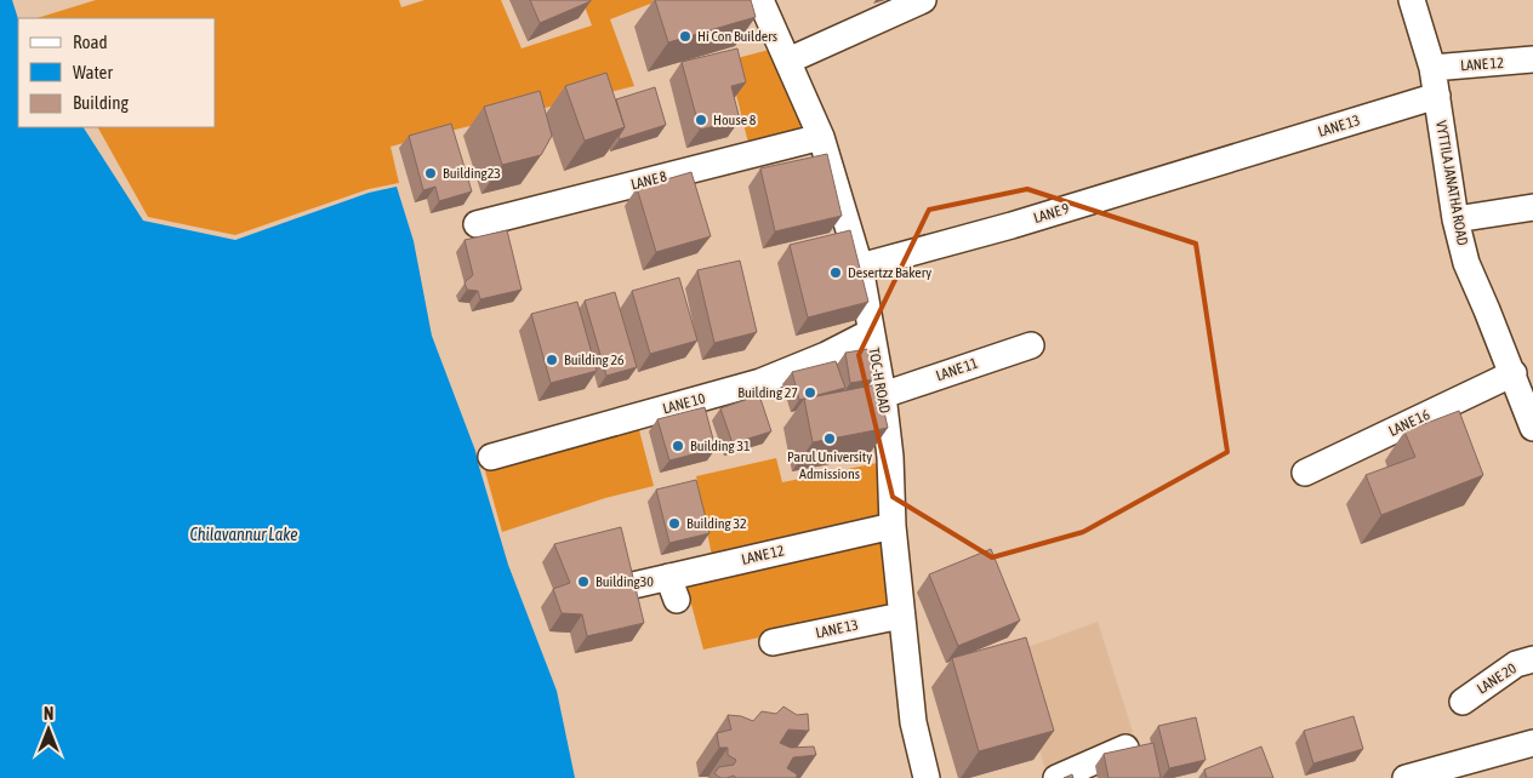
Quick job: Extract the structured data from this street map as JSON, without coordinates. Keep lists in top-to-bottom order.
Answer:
{
  "streets": {
    "street": [
      "LANE 12",
      "LANE 13",
      "LANE 8",
      "VYTTILA JANATHA ROAD",
      "LANE 9",
      "LANE 11",
      "TOC-H ROAD",
      "LANE 10",
      "LANE 16",
      "LANE 20"
    ]
  },
  "crossings": [
    ["LANE 12", "VYTTILA JANATHA ROAD"],
    ["LANE 12", "TOC-H ROAD"],
    ["LANE 13", "VYTTILA JANATHA ROAD"],
    ["LANE 13", "LANE 9"],
    ["LANE 13", "TOC-H ROAD"],
    ["LANE 8", "TOC-H ROAD"],
    ["VYTTILA JANATHA ROAD", "LANE 16"],
    ["LANE 9", "TOC-H ROAD"],
    ["LANE 11", "TOC-H ROAD"],
    ["TOC-H ROAD", "LANE 10"]
  ],
  "water": ["Chilavannur Lake"],
  "places": [
    "Hi Con Builders",
    "House 8",
    "Building23",
    "Desertzz Bakery",
    "Building 26",
    "Building 27",
    "Parul University Admissions",
    "Building 31",
    "Building 32",
    "Building30"
  ],
  "legend": ["Road", "Water", "Building"],
  "north": "top"
}
